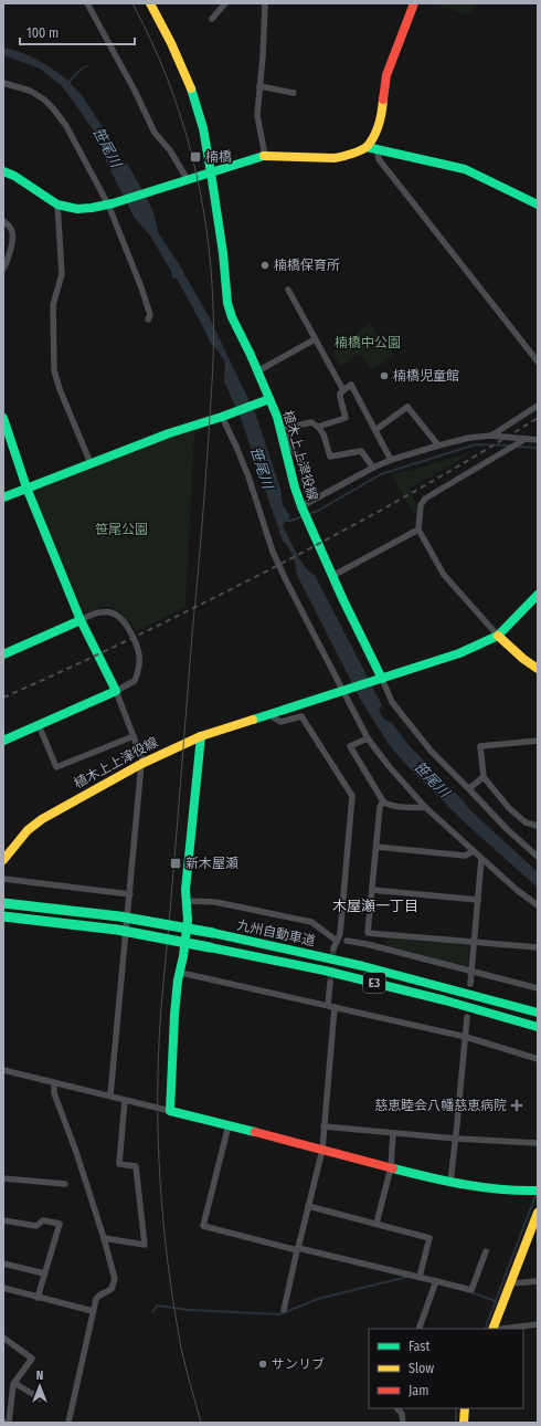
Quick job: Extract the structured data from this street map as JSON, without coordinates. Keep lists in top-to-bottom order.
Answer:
{
  "streets": {
    "main road": ["植木上上津役線", "九州自動車道", "E3"]
  },
  "districts": ["木屋瀬一丁目"],
  "water": ["笹尾川"],
  "parks": ["楠橋中公園", "笹尾公園"],
  "places": {
    "transit": ["楠橋", "新木屋瀬"],
    "other": ["楠橋保育所", "楠橋児童館", "サンリブ"],
    "health": ["慈恵睦会八幡慈恵病院"]
  },
  "legend": ["Fast", "Slow", "Jam"],
  "scale_bar": "100 m",
  "north": "top"
}
